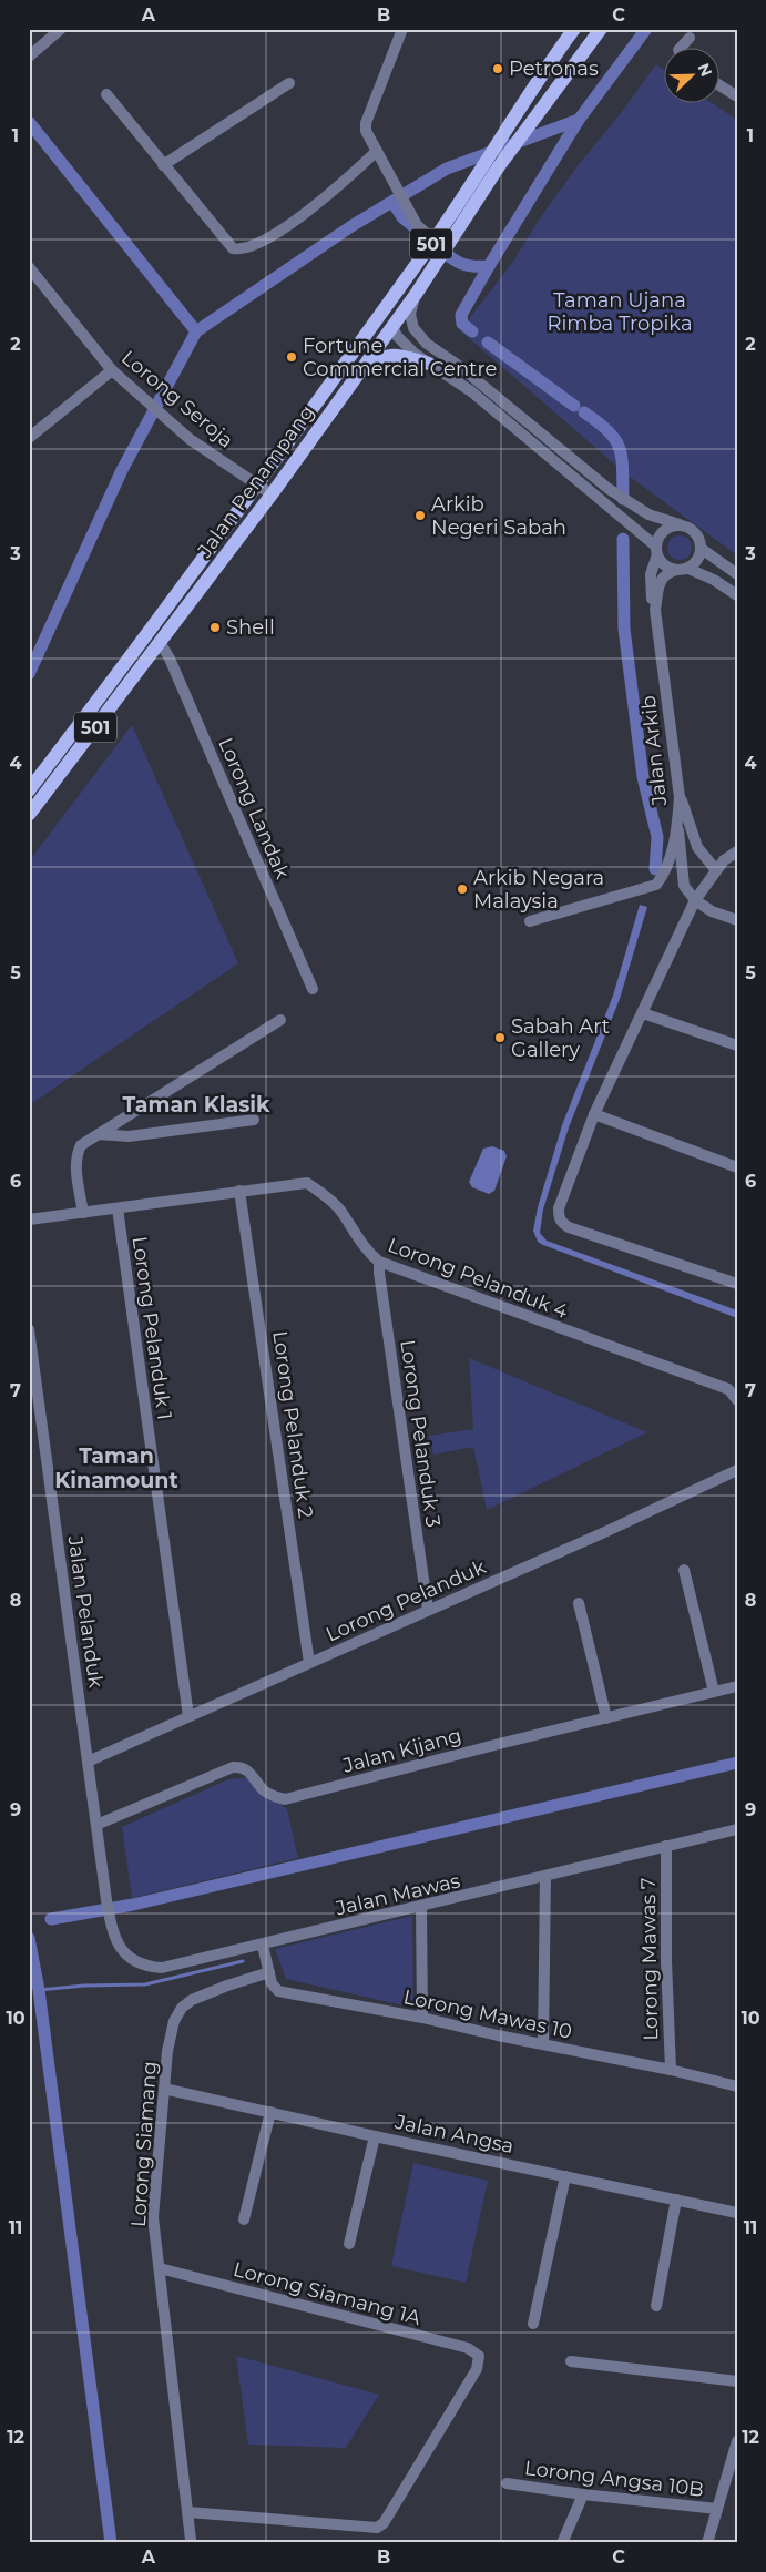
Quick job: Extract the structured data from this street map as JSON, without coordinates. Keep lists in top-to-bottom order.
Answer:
{
  "streets": {
    "main road": ["501", "Jalan Penampang"],
    "street": [
      "Lorong Seroja",
      "Jalan Arkib",
      "Lorong Landak",
      "Lorong Pelanduk 4",
      "Lorong Pelanduk 1",
      "Lorong Pelanduk 2",
      "Lorong Pelanduk 3",
      "Lorong Pelanduk",
      "Jalan Pelanduk",
      "Jalan Kijang",
      "Jalan Mawas",
      "Lorong Mawas 7",
      "Lorong Mawas 10",
      "Jalan Angsa",
      "Lorong Siamang",
      "Lorong Siamang 1A",
      "Lorong Angsa 10B"
    ]
  },
  "crossings": [
    ["Lorong Seroja", "Jalan Penampang"],
    ["Jalan Penampang", "Lorong Landak"],
    ["Lorong Pelanduk 4", "Lorong Pelanduk 1"],
    ["Lorong Pelanduk 4", "Lorong Pelanduk 2"],
    ["Lorong Pelanduk 4", "Lorong Pelanduk 3"],
    ["Lorong Pelanduk 1", "Lorong Pelanduk"],
    ["Lorong Pelanduk 2", "Lorong Pelanduk"],
    ["Lorong Pelanduk 3", "Lorong Pelanduk"],
    ["Lorong Pelanduk", "Jalan Pelanduk"],
    ["Jalan Pelanduk", "Jalan Kijang"],
    ["Jalan Pelanduk", "Jalan Mawas"],
    ["Jalan Mawas", "Lorong Mawas 7"],
    ["Jalan Mawas", "Lorong Mawas 10"],
    ["Lorong Mawas 7", "Lorong Mawas 10"],
    ["Lorong Mawas 10", "Lorong Siamang"],
    ["Jalan Angsa", "Lorong Siamang"],
    ["Lorong Siamang", "Lorong Siamang 1A"]
  ],
  "districts": ["Taman Klasik", "Taman Kinamount"],
  "parks": ["Taman Ujana Rimba Tropika"],
  "places": [
    "Petronas",
    "Fortune Commercial Centre",
    "Arkib Negeri Sabah",
    "Shell",
    "Arkib Negara Malaysia",
    "Sabah Art Gallery"
  ],
  "north": "top right",
  "grid": {
    "columns": ["A", "B", "C"],
    "rows": [
      "1",
      "2",
      "3",
      "4",
      "5",
      "6",
      "7",
      "8",
      "9",
      "10",
      "11",
      "12"
    ]
  }
}
